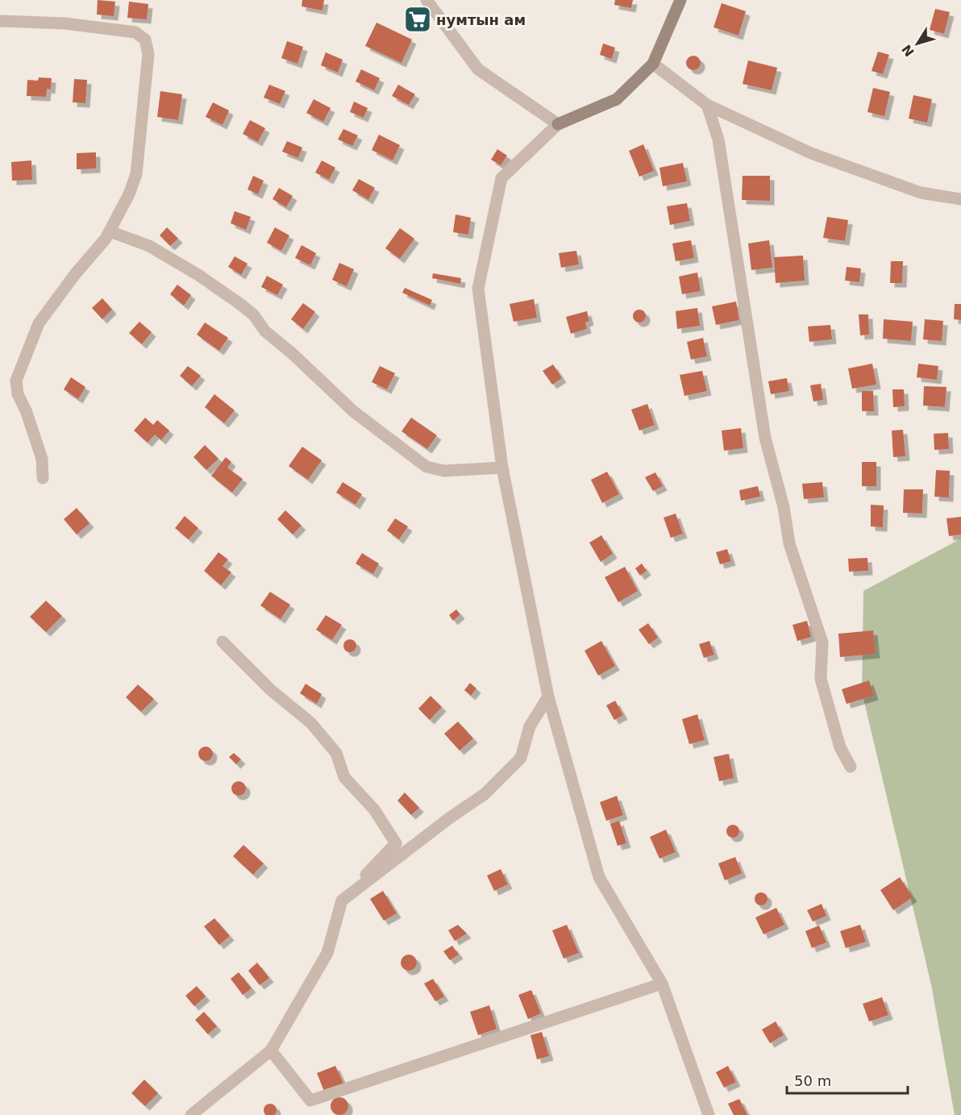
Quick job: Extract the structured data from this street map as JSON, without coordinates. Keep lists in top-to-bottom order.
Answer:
{
  "places": {
    "supermarket": ["нумтын ам"]
  },
  "scale_bar": "50 m",
  "north": "bottom left"
}
